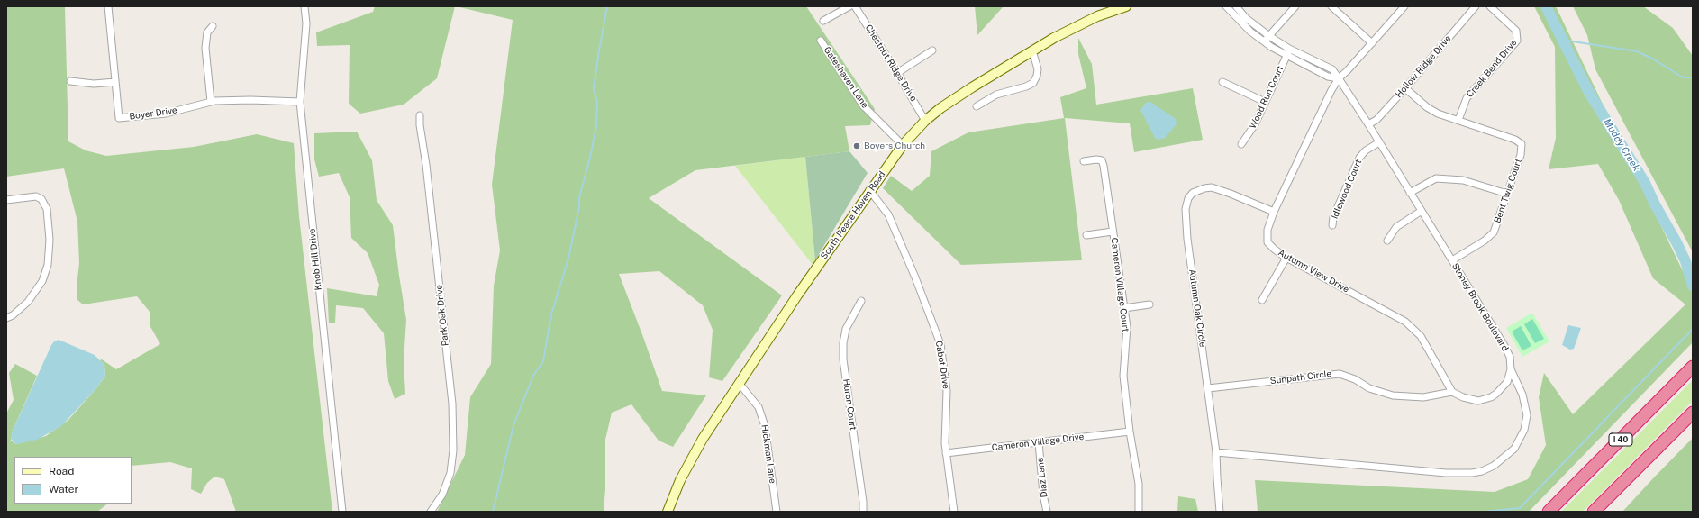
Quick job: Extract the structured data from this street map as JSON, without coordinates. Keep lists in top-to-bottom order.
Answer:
{
  "streets": {
    "highway": ["I 40"],
    "main road": ["South Peace Haven Road"],
    "street": [
      "Chestnut Ridge Drive",
      "Hollow Ridge Drive",
      "Creek Bend Drive",
      "Gateshaven Lane",
      "Wood Run Court",
      "Boyer Drive",
      "Idlewood Court",
      "Bent Twig Court",
      "Knob Hill Drive",
      "Autumn View Drive",
      "Cameron Village Court",
      "Stoney Brook Boulevard",
      "Autumn Oak Circle",
      "Park Oak Drive",
      "Cabot Drive",
      "Sunpath Circle",
      "Huron Court",
      "Cameron Village Drive",
      "Hickman Lane",
      "Diaz Lane"
    ]
  },
  "crossings": [
    ["Chestnut Ridge Drive", "South Peace Haven Road"],
    ["Hollow Ridge Drive", "Bent Twig Court"],
    ["Hollow Ridge Drive", "Stoney Brook Boulevard"],
    ["Creek Bend Drive", "Bent Twig Court"],
    ["Gateshaven Lane", "South Peace Haven Road"],
    ["Wood Run Court", "Stoney Brook Boulevard"],
    ["Boyer Drive", "Knob Hill Drive"],
    ["Idlewood Court", "Stoney Brook Boulevard"],
    ["Bent Twig Court", "Stoney Brook Boulevard"],
    ["South Peace Haven Road", "Cabot Drive"],
    ["South Peace Haven Road", "Hickman Lane"],
    ["Autumn View Drive", "Stoney Brook Boulevard"],
    ["Autumn View Drive", "Autumn Oak Circle"],
    ["Autumn View Drive", "Sunpath Circle"],
    ["Cameron Village Court", "Cameron Village Drive"],
    ["Stoney Brook Boulevard", "Autumn Oak Circle"],
    ["Autumn Oak Circle", "Sunpath Circle"],
    ["Cabot Drive", "Cameron Village Drive"],
    ["Cameron Village Drive", "Diaz Lane"]
  ],
  "water": ["Muddy Creek"],
  "places": ["Boyers Church"],
  "legend": ["Road", "Water"]
}
